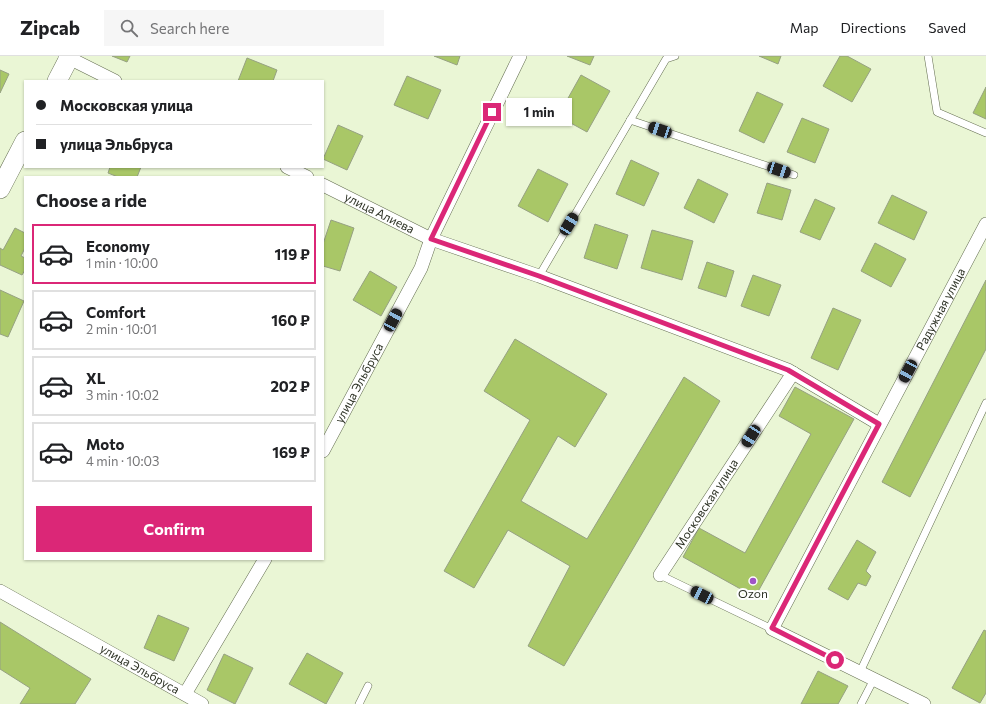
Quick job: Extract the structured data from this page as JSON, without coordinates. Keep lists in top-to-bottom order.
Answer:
{
  "streets": {
    "street": [
      "улица Алиева",
      "Радужная улица",
      "улица Эльбруса",
      "Московская улица"
    ]
  },
  "crossings": [
    ["улица Алиева", "Радужная улица"],
    ["улица Алиева", "улица Эльбруса"],
    ["улица Алиева", "Московская улица"]
  ],
  "places": ["Ozon"],
  "page": {
    "header": "Zipcab",
    "search": "Search here",
    "nav": ["Map", "Directions", "Saved"],
    "banner": ["Московская улица", "улица Эльбруса"],
    "bubble": "1 min",
    "heading": "Choose a ride",
    "list": [
      {
        "name": "Economy",
        "note": "1 min · 10:00",
        "value": "119 ₽"
      },
      {
        "name": "Comfort",
        "note": "2 min · 10:01",
        "value": "160 ₽"
      },
      {
        "name": "XL",
        "note": "3 min · 10:02",
        "value": "202 ₽"
      },
      {
        "name": "Moto",
        "note": "4 min · 10:03",
        "value": "169 ₽"
      }
    ],
    "buttons": "Confirm"
  }
}
